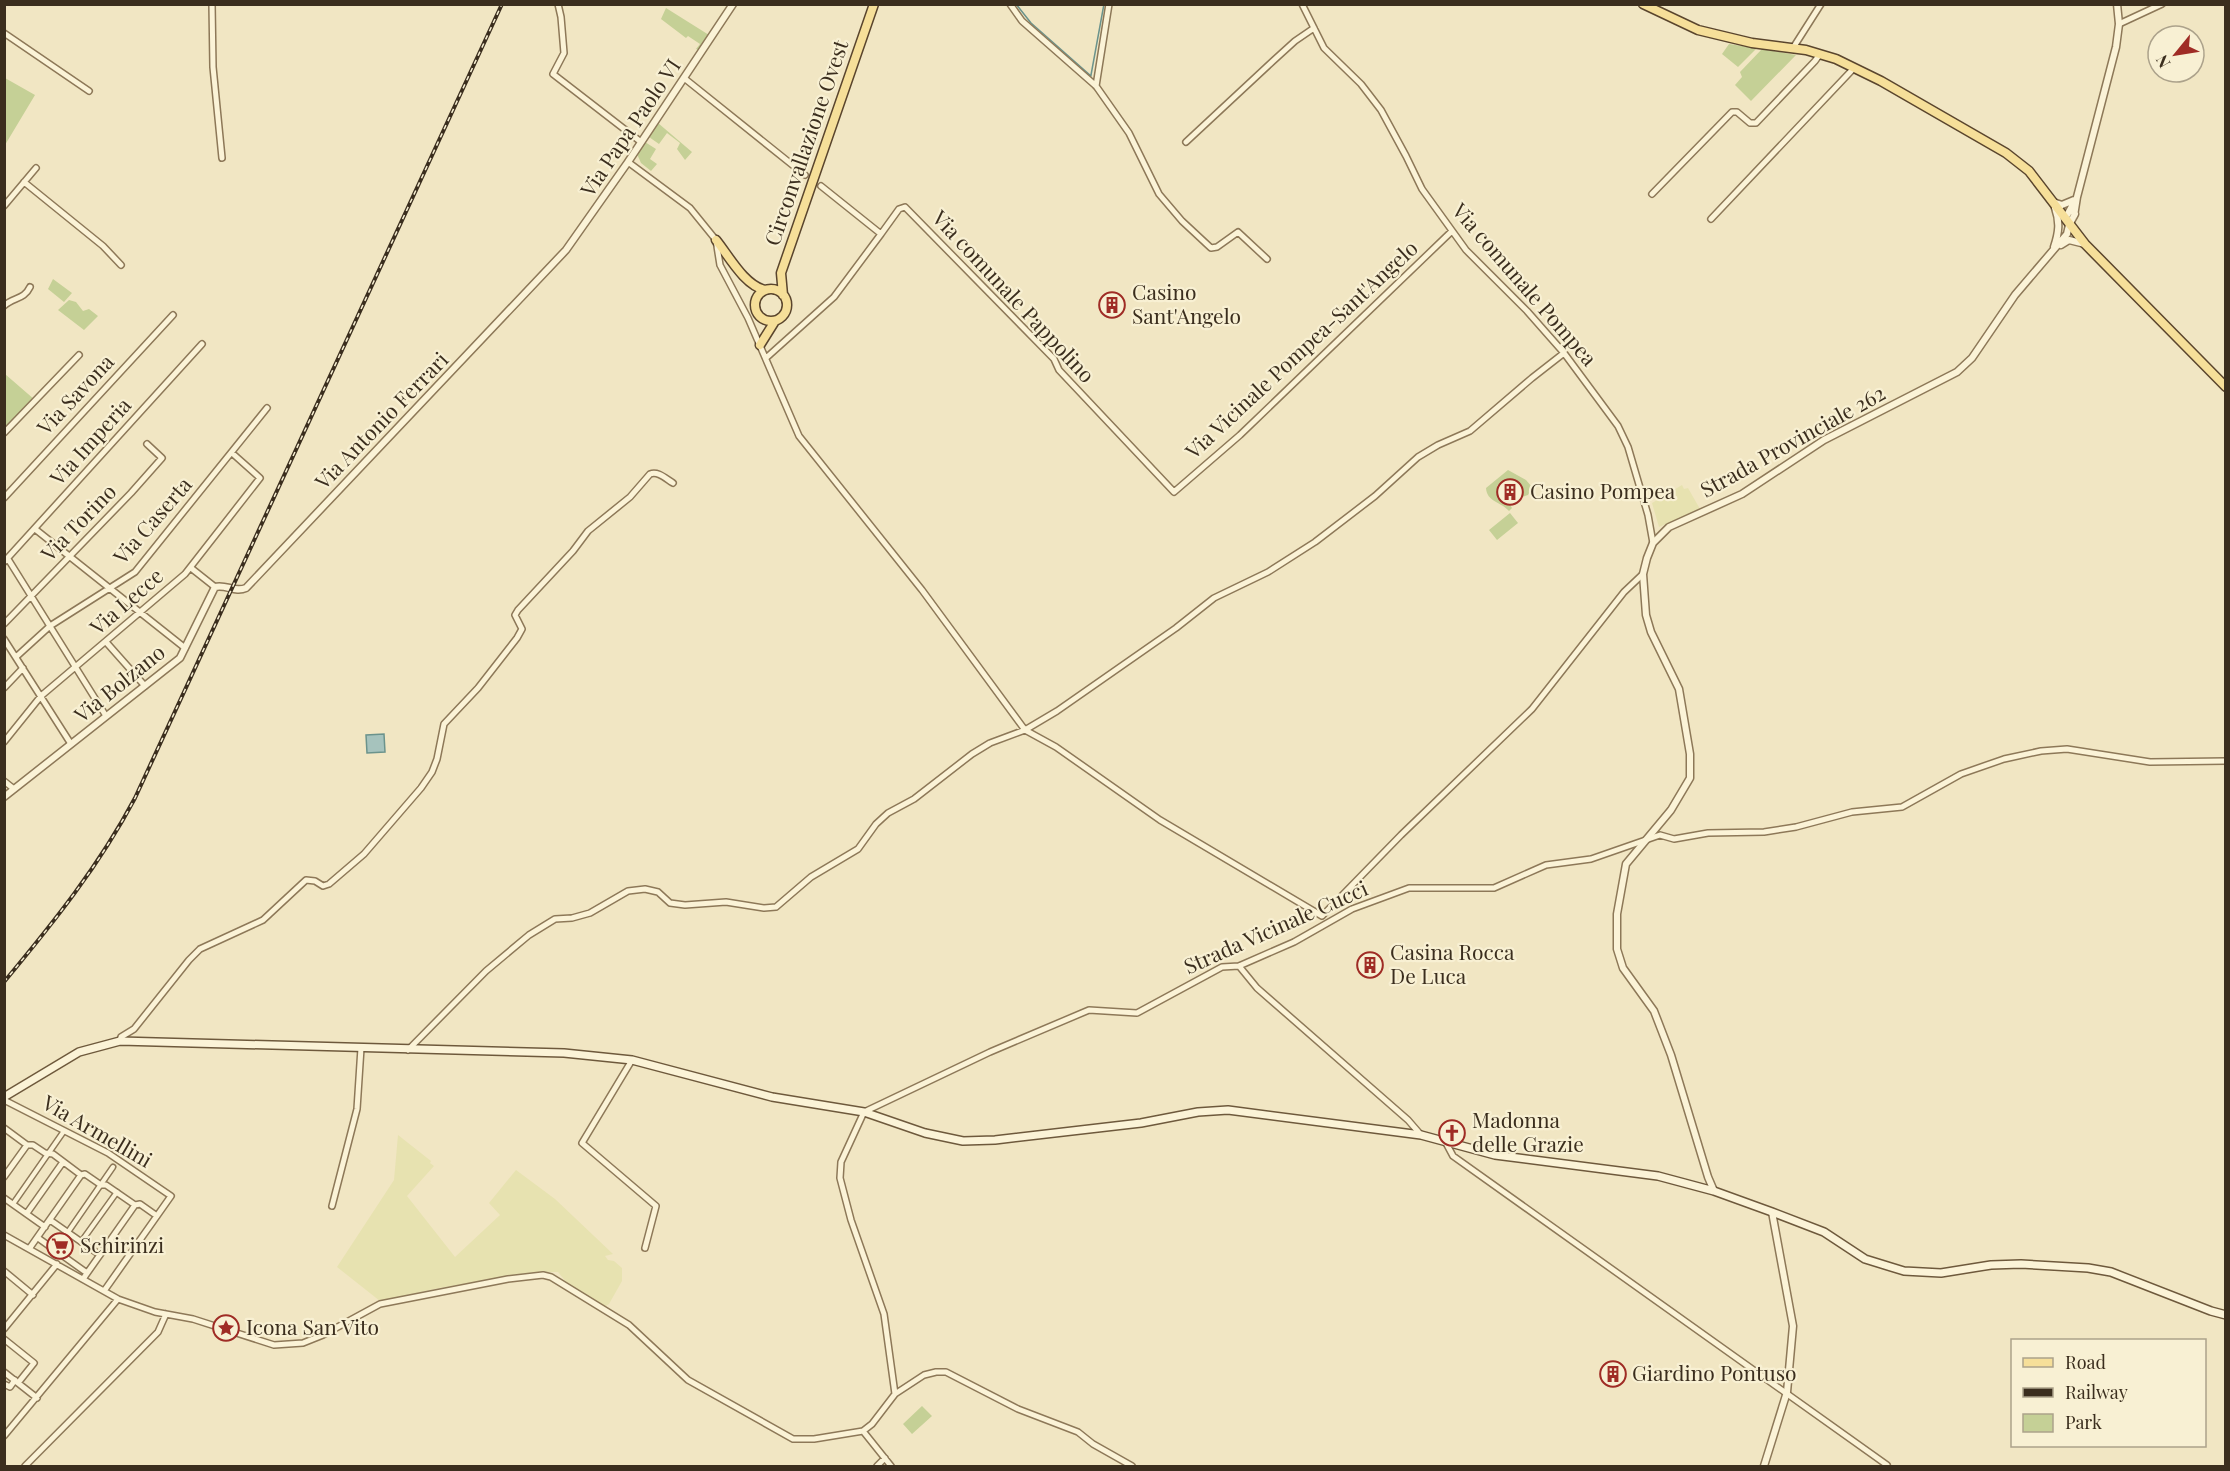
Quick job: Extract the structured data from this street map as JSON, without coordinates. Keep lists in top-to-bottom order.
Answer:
{
  "streets": {
    "main road": ["Circonvallazione Ovest"],
    "street": [
      "Via Papa Paolo VI",
      "Via comunale Pompea",
      "Via comunale Pappolino",
      "Via Vicinale Pompea-Sant'Angelo",
      "Via Savona",
      "Via Antonio Ferrari",
      "Via Imperia",
      "Strada Provinciale 262",
      "Via Caserta",
      "Via Torino",
      "Via Lecce",
      "Via Bolzano",
      "Strada Vicinale Cucci",
      "Via Armellini"
    ]
  },
  "crossings": [
    ["Via Papa Paolo VI", "Via Antonio Ferrari"],
    ["Via comunale Pompea", "Via Vicinale Pompea-Sant'Angelo"],
    ["Via comunale Pompea", "Strada Provinciale 262"],
    ["Via comunale Pappolino", "Via Vicinale Pompea-Sant'Angelo"],
    ["Via Antonio Ferrari", "Via Bolzano"],
    ["Via Caserta", "Via Lecce"]
  ],
  "places": {
    "building": [
      "Casino Sant'Angelo",
      "Casino Pompea",
      "Casina Rocca De Luca",
      "Giardino Pontuso"
    ],
    "church": ["Madonna delle Grazie"],
    "supermarket": ["Schirinzi"],
    "place": ["Icona San Vito"]
  },
  "legend": ["Road", "Railway", "Park"],
  "north": "bottom left"
}
